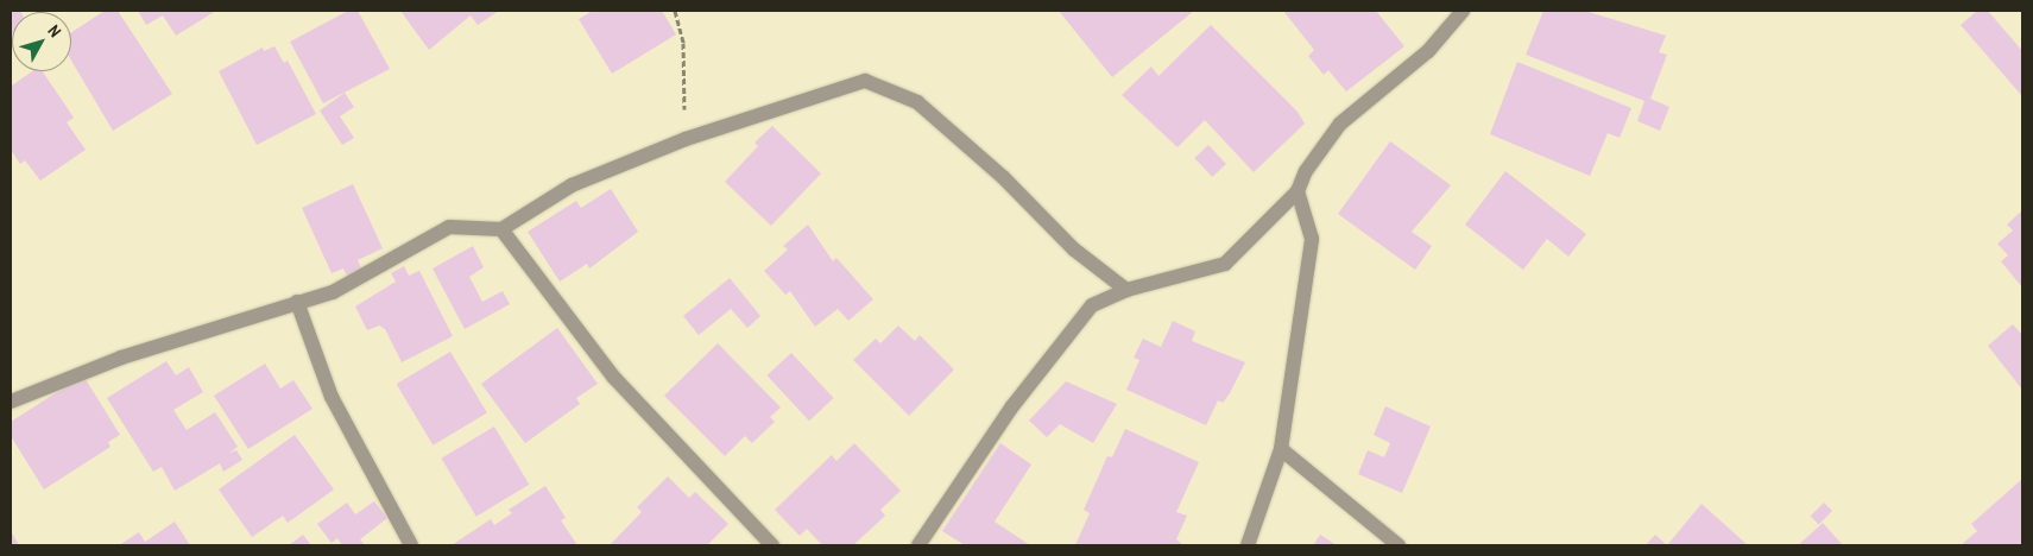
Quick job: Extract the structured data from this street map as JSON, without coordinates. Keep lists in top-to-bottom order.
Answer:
{
  "north": "top right"
}
